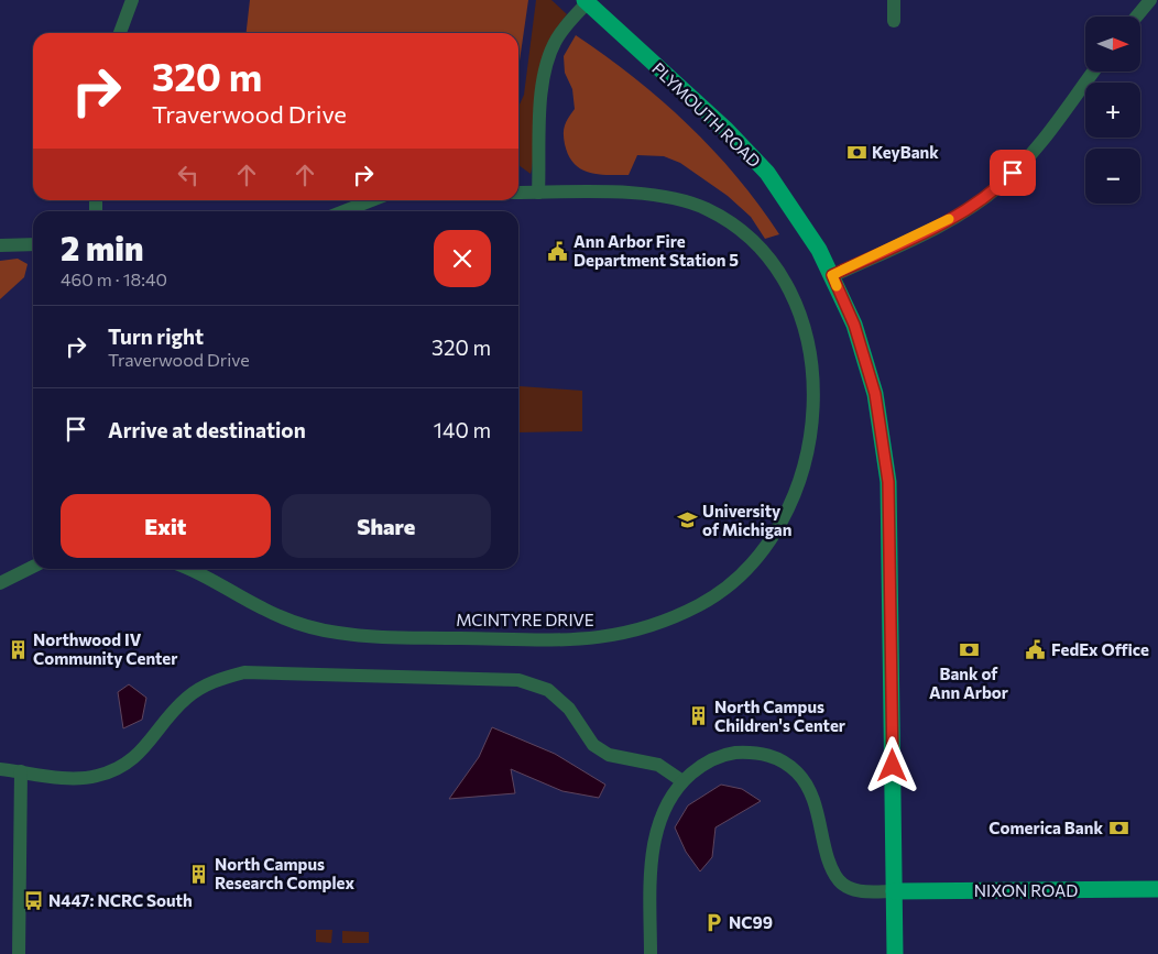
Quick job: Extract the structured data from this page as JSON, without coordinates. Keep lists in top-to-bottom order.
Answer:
{
  "streets": {
    "main road": ["PLYMOUTH ROAD", "NIXON ROAD"],
    "street": ["MCINTYRE DRIVE"]
  },
  "crossings": [
    ["PLYMOUTH ROAD", "NIXON ROAD"]
  ],
  "places": {
    "bank": ["KeyBank", "Bank of Ann Arbor", "Comerica Bank"],
    "public building": ["Ann Arbor Fire Department Station 5", "FedEx Office"],
    "school or university": ["University of Michigan"],
    "building": ["Northwood IV Community Center", "North Campus Children's Center", "North Campus Research Complex"],
    "bus stop": ["N447: NCRC South"],
    "parking": ["NC99"]
  },
  "north": "right",
  "page": {
    "map_buttons": ["+", "−"],
    "turn": ["320 m", "Traverwood Drive"],
    "heading": ["2 min", "460 m · 18:40"],
    "list": [
      {
        "name": "Turn right",
        "note": "Traverwood Drive",
        "value": "320 m"
      },
      {
        "name": "Arrive at destination",
        "value": "140 m"
      }
    ],
    "buttons": ["Exit", "Share"]
  }
}
